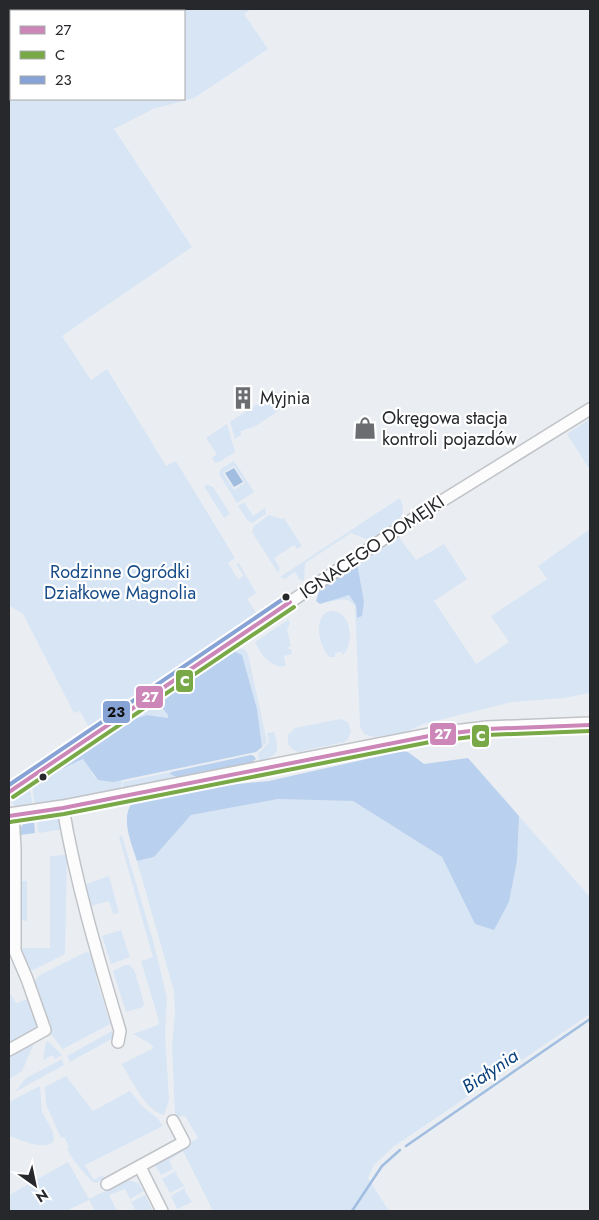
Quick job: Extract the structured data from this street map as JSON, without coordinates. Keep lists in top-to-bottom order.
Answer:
{
  "streets": {
    "street": ["IGNACEGO DOMEJKI"]
  },
  "water": ["Białynia"],
  "parks": ["Rodzinne Ogródki Działkowe Magnolia"],
  "places": {
    "building": ["Myjnia"],
    "shop": ["Okręgowa stacja kontroli pojazdów"]
  },
  "lines": ["transit line 23", "transit line 27", "transit line C"],
  "legend": ["27", "C", "23"],
  "north": "bottom right"
}
